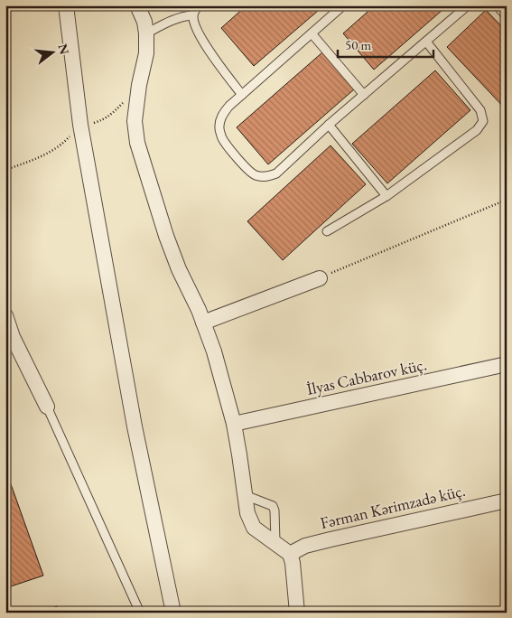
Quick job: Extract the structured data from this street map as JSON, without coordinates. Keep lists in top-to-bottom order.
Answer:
{
  "streets": {
    "street": ["İlyas Cabbarov küç.", "Fərman Kərimzadə küç."]
  },
  "scale_bar": "50 m",
  "north": "right"
}
